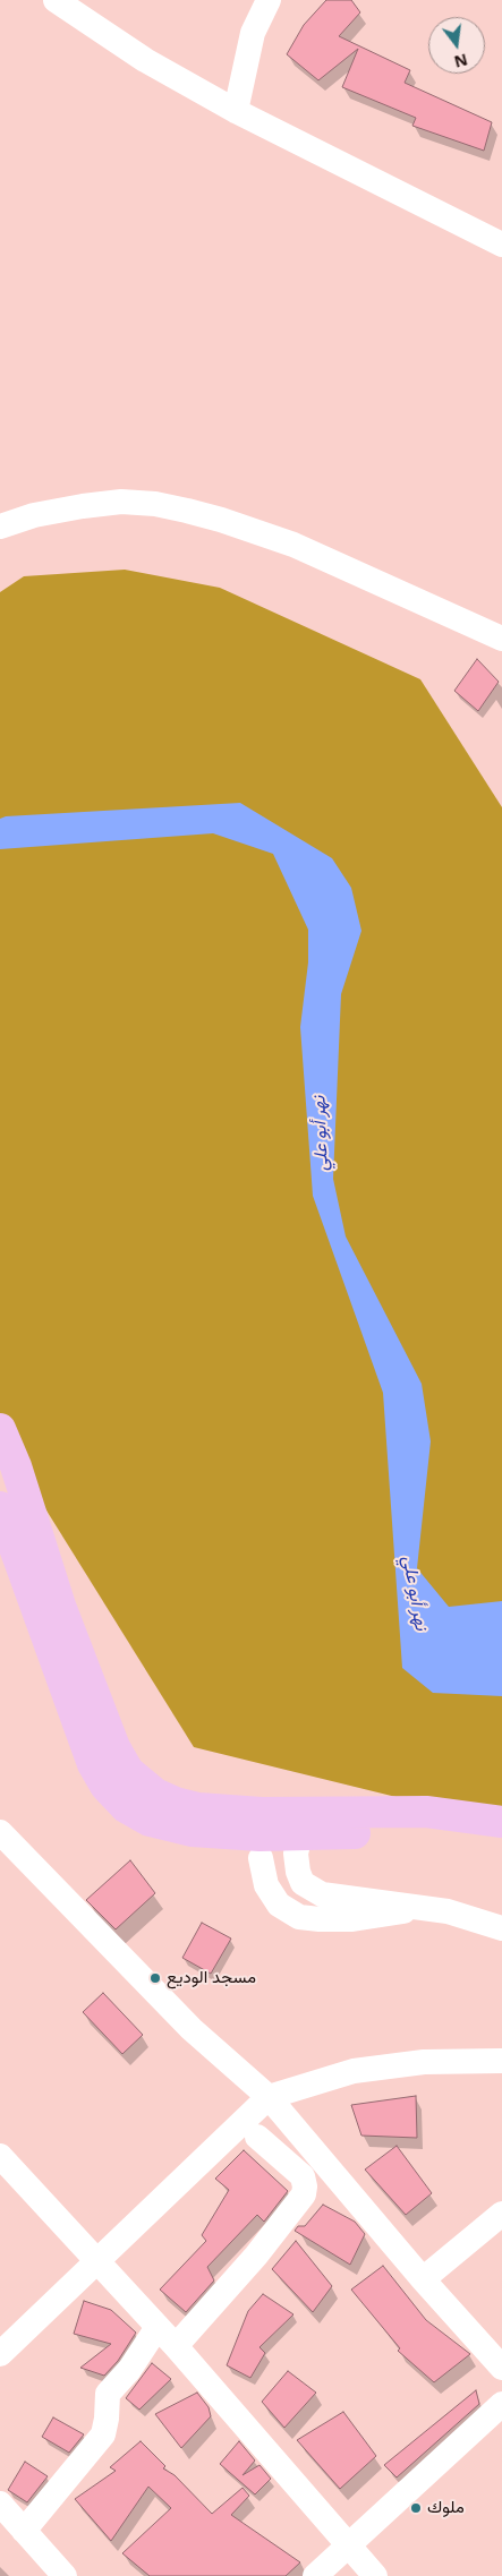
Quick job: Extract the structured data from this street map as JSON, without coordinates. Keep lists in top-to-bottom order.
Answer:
{
  "water": ["نهر أبو علي"],
  "places": ["مسجد الوديع", "ملوك"],
  "north": "bottom"
}
